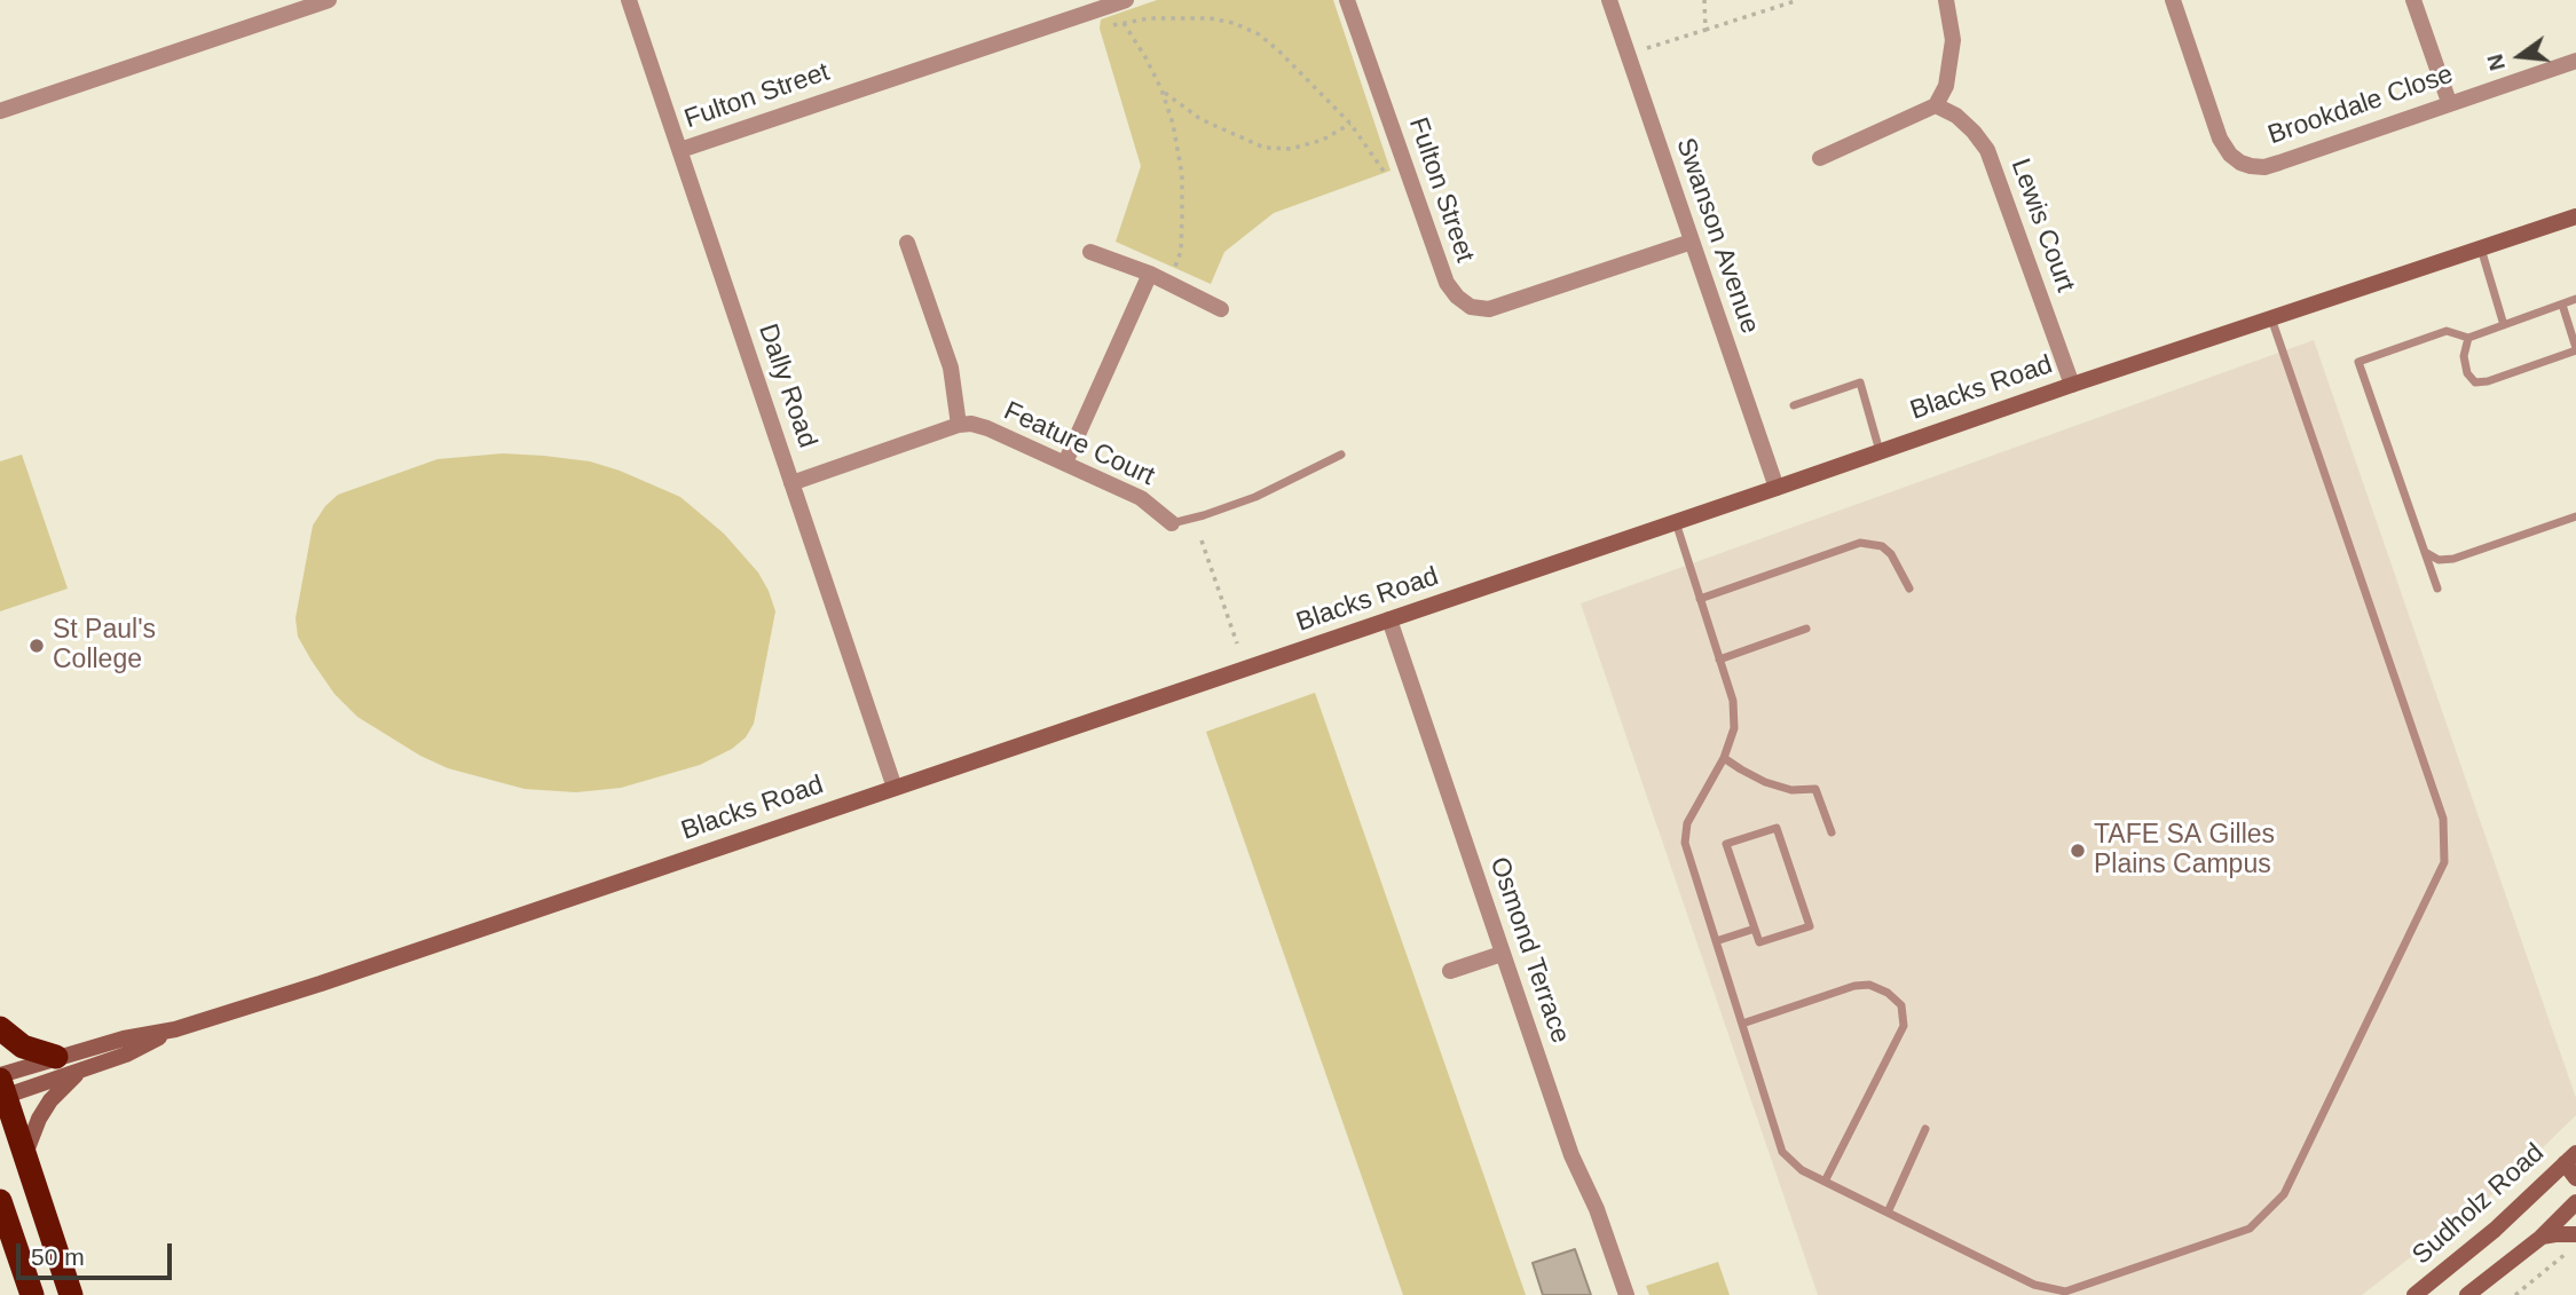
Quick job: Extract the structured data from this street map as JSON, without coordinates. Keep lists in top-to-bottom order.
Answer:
{
  "streets": {
    "street": [
      "Fulton Street",
      "Brookdale Close",
      "Lewis Court",
      "Swanson Avenue",
      "Dally Road",
      "Blacks Road",
      "Feature Court",
      "Osmond Terrace",
      "Sudholz Road"
    ]
  },
  "crossings": [
    ["Fulton Street", "Swanson Avenue"],
    ["Fulton Street", "Dally Road"],
    ["Lewis Court", "Blacks Road"],
    ["Swanson Avenue", "Blacks Road"],
    ["Dally Road", "Blacks Road"],
    ["Blacks Road", "Osmond Terrace"]
  ],
  "places": ["St Paul's College", "TAFE SA Gilles Plains Campus"],
  "scale_bar": "50 m",
  "north": "left"
}
